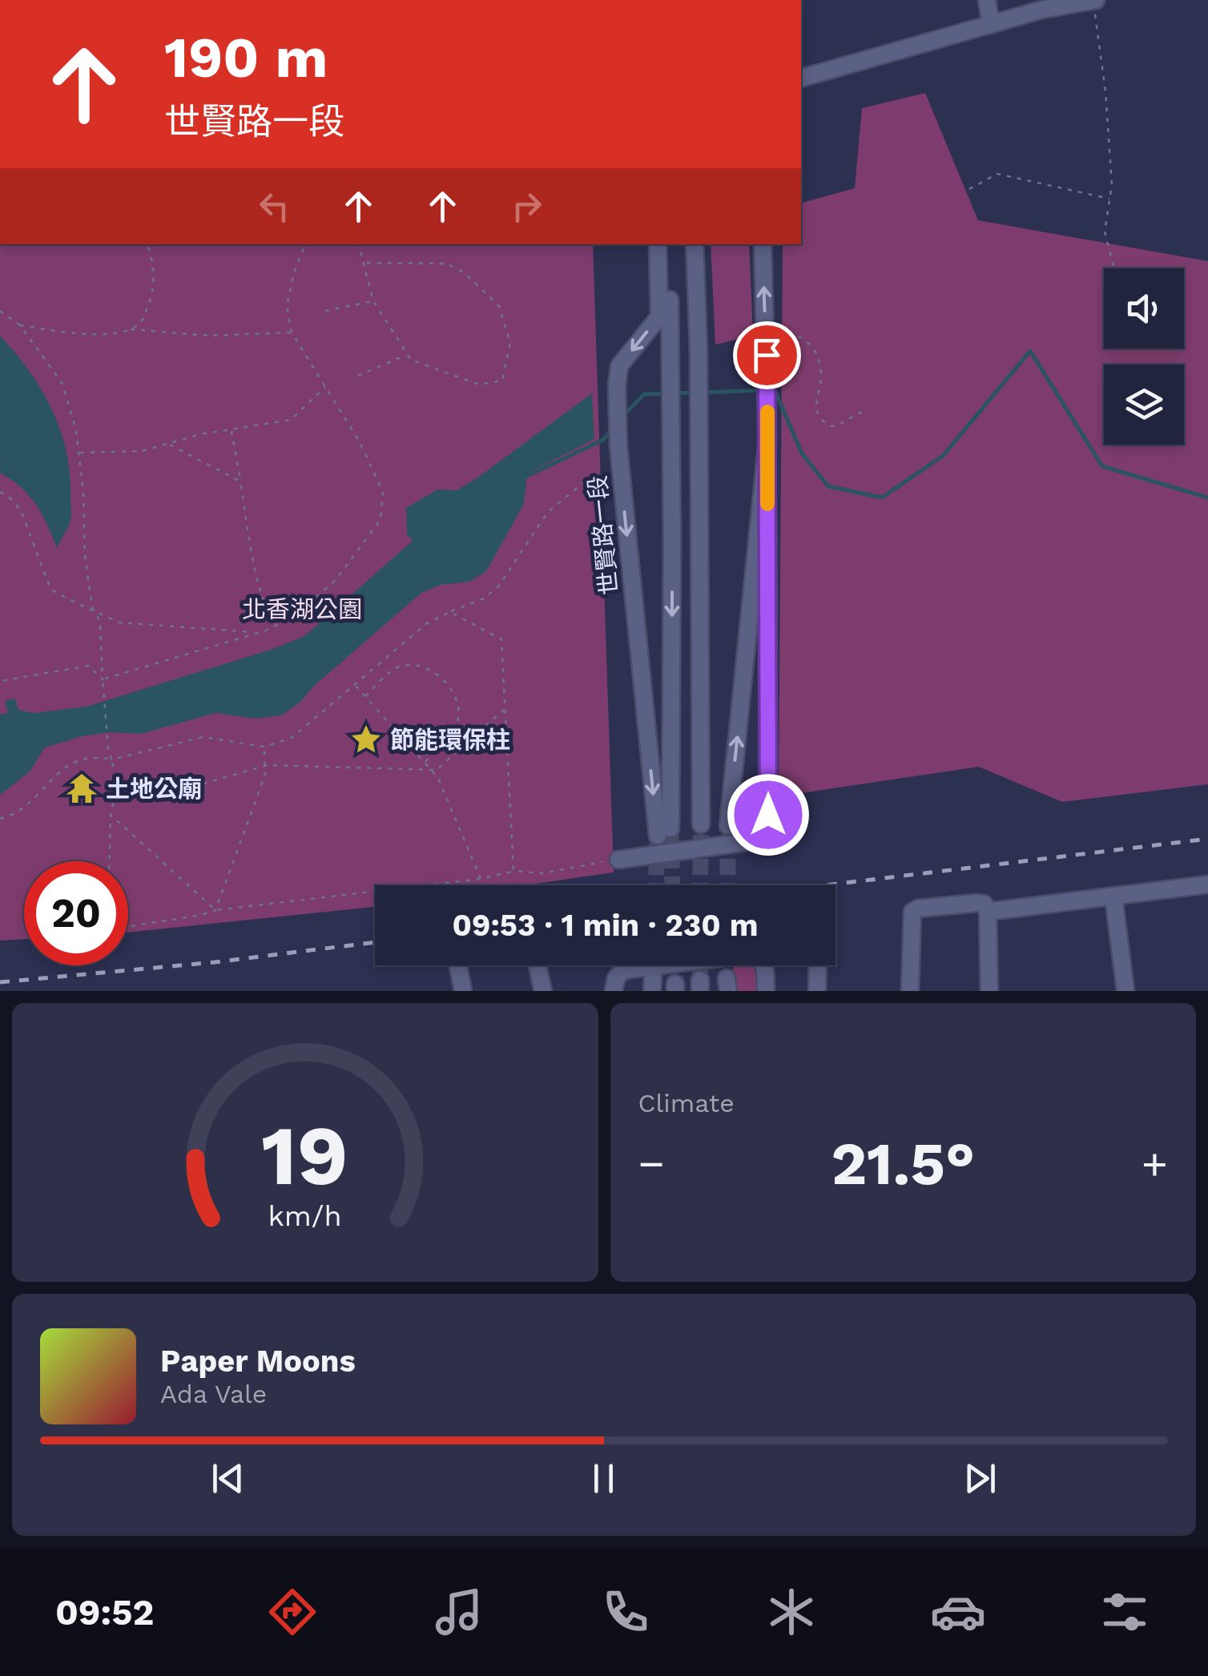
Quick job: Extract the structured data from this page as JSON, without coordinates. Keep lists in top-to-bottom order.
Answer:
{
  "streets": {
    "street": ["世賢路一段"]
  },
  "parks": ["北香湖公園"],
  "places": {
    "place": ["節能環保柱"],
    "temple": ["土地公廟"]
  },
  "page": {
    "turn": ["190 m", "世賢路一段"],
    "limit": "20",
    "trip": "09:53 · 1 min · 230 m",
    "tile": "Climate",
    "heat": ["−", "21.5°", "+"],
    "song": ["Paper Moons", "Ada Vale"],
    "tabs": "09:52",
    "gauge": ["19", "km/h"]
  }
}
